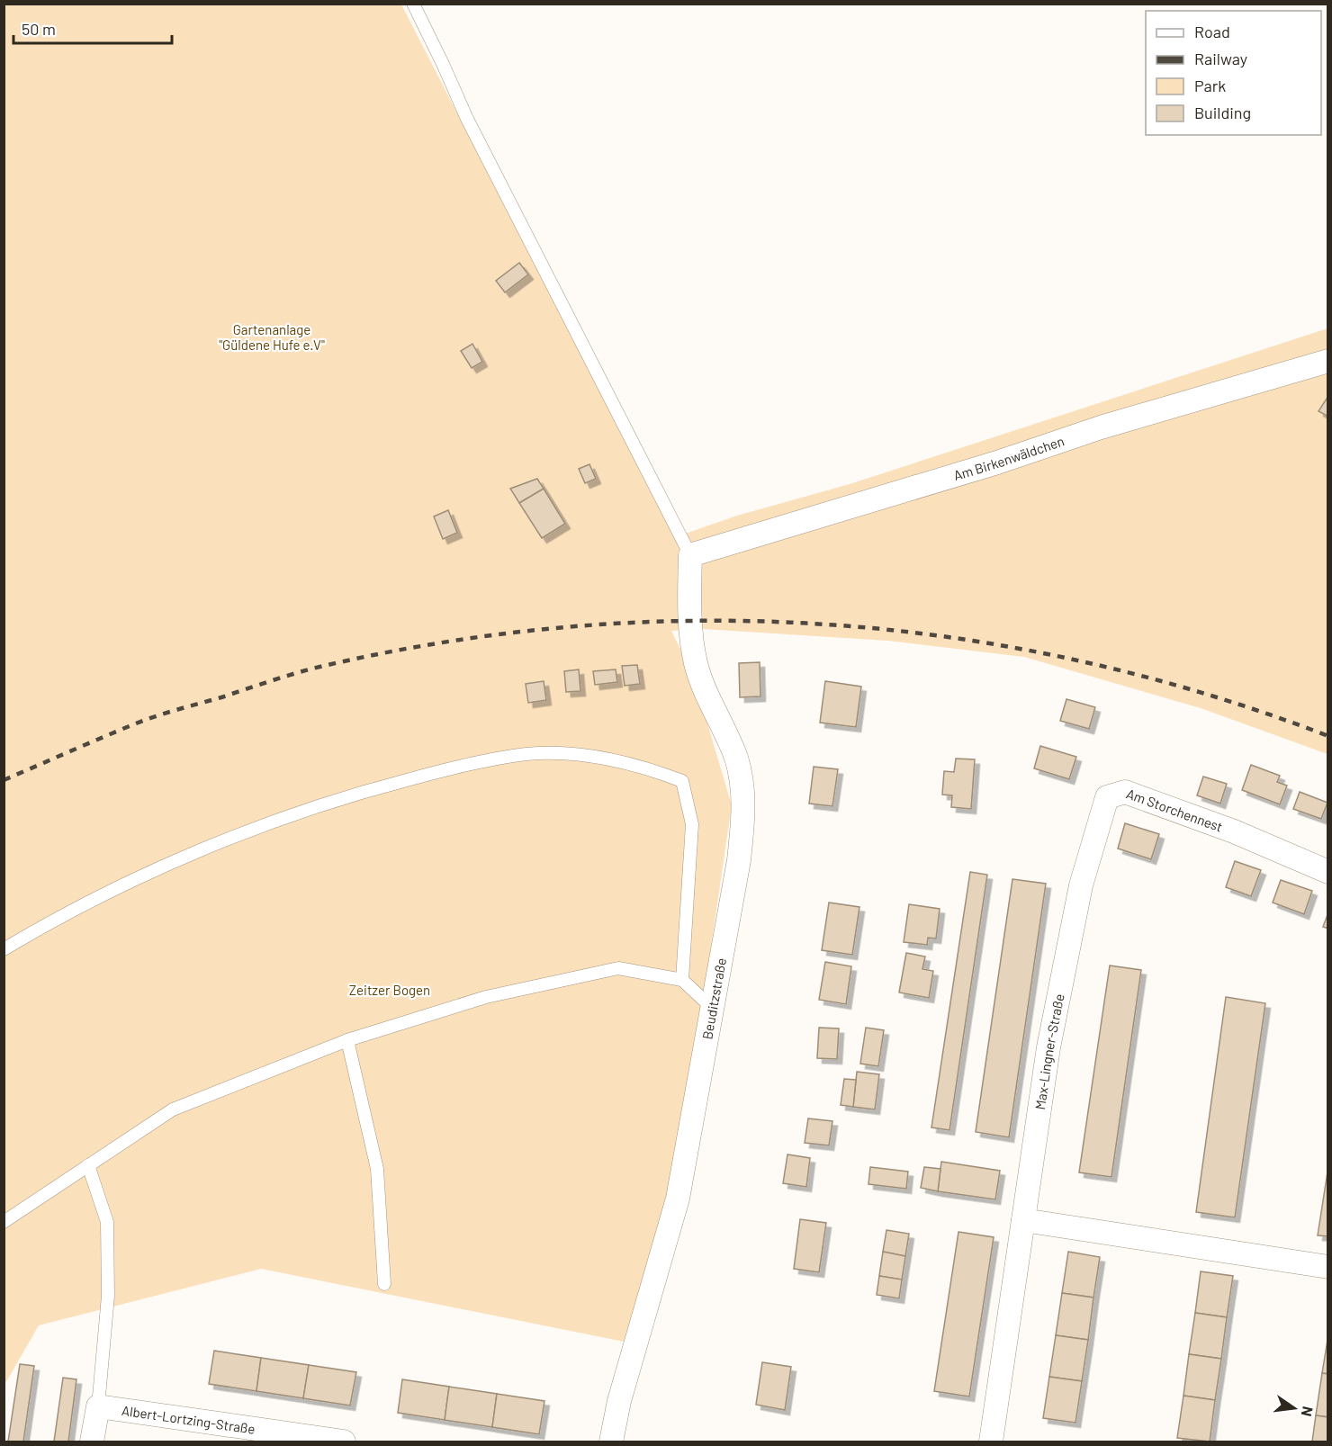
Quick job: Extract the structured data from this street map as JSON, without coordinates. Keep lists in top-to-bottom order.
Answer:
{
  "streets": {
    "street": [
      "Am Birkenwäldchen",
      "Am Storchennest",
      "Beuditzstraße",
      "Max-Lingner-Straße",
      "Albert-Lortzing-Straße"
    ]
  },
  "crossings": [
    ["Am Birkenwäldchen", "Beuditzstraße"],
    ["Am Storchennest", "Max-Lingner-Straße"]
  ],
  "parks": ["Gartenanlage \"Güldene Hufe e.V\"", "Zeitzer Bogen"],
  "legend": [
    "Road",
    "Railway",
    "Park",
    "Building"
  ],
  "scale_bar": "50 m",
  "north": "right"
}
